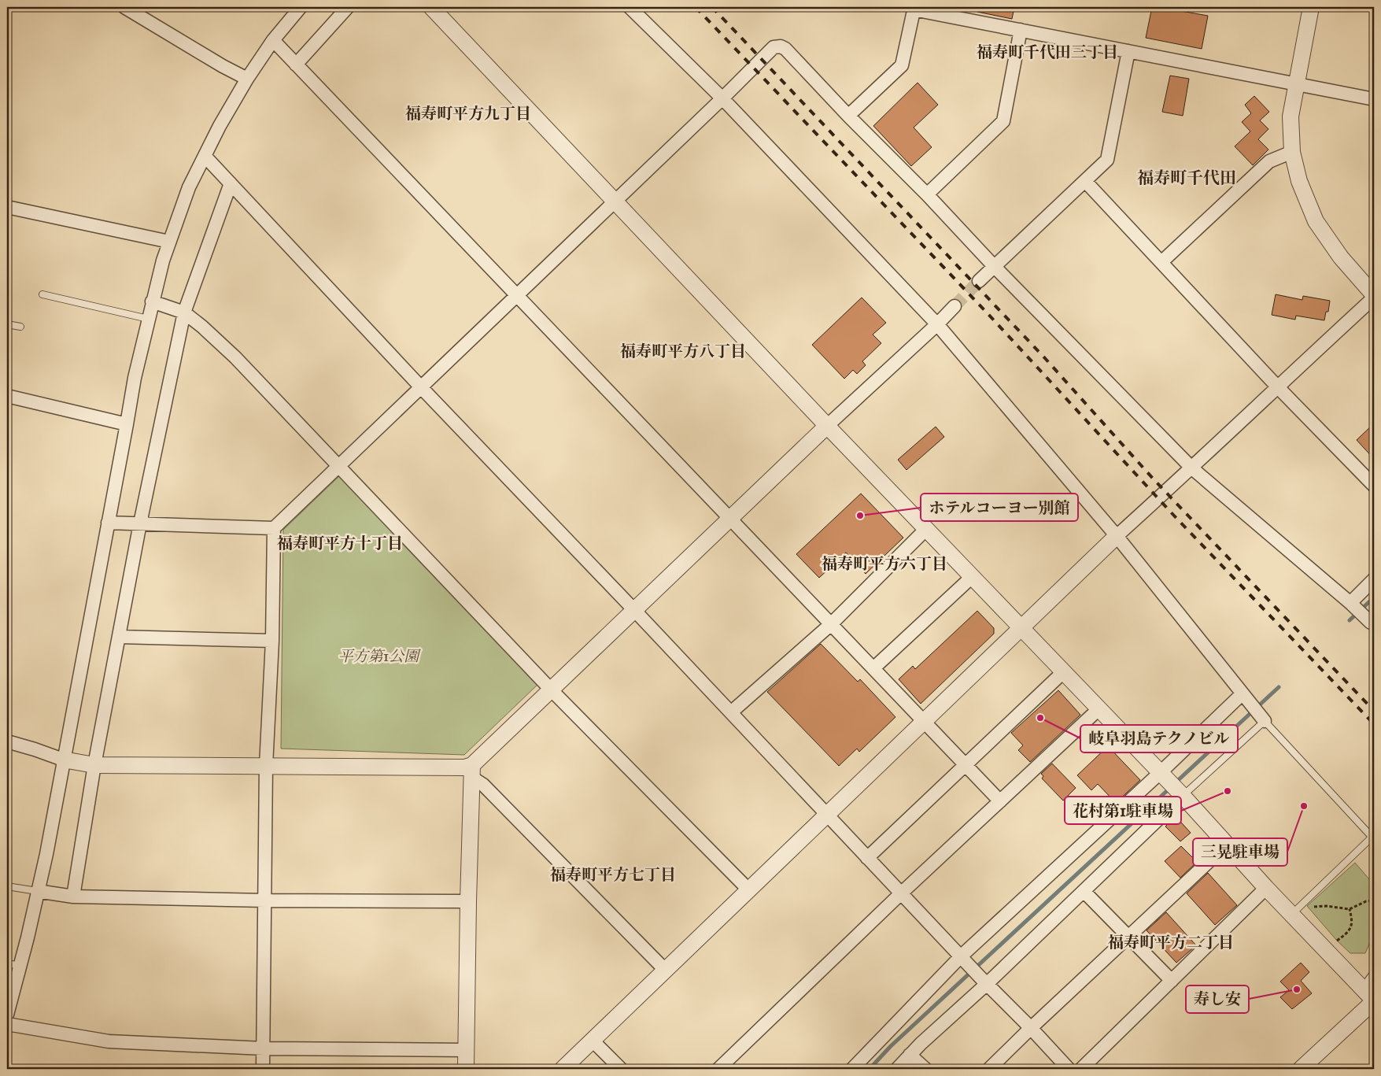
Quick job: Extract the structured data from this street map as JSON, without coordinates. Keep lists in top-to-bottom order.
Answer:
{
  "districts": [
    "福寿町千代田三丁目",
    "福寿町平方九丁目",
    "福寿町千代田",
    "福寿町平方八丁目",
    "福寿町平方十丁目",
    "福寿町平方六丁目",
    "福寿町平方七丁目",
    "福寿町平方二丁目"
  ],
  "parks": ["平方第1公園"],
  "places": [
    "ホテルコーヨー別館",
    "岐阜羽島テクノビル",
    "花村第1駐車場",
    "三晃駐車場",
    "寿し安"
  ]
}
